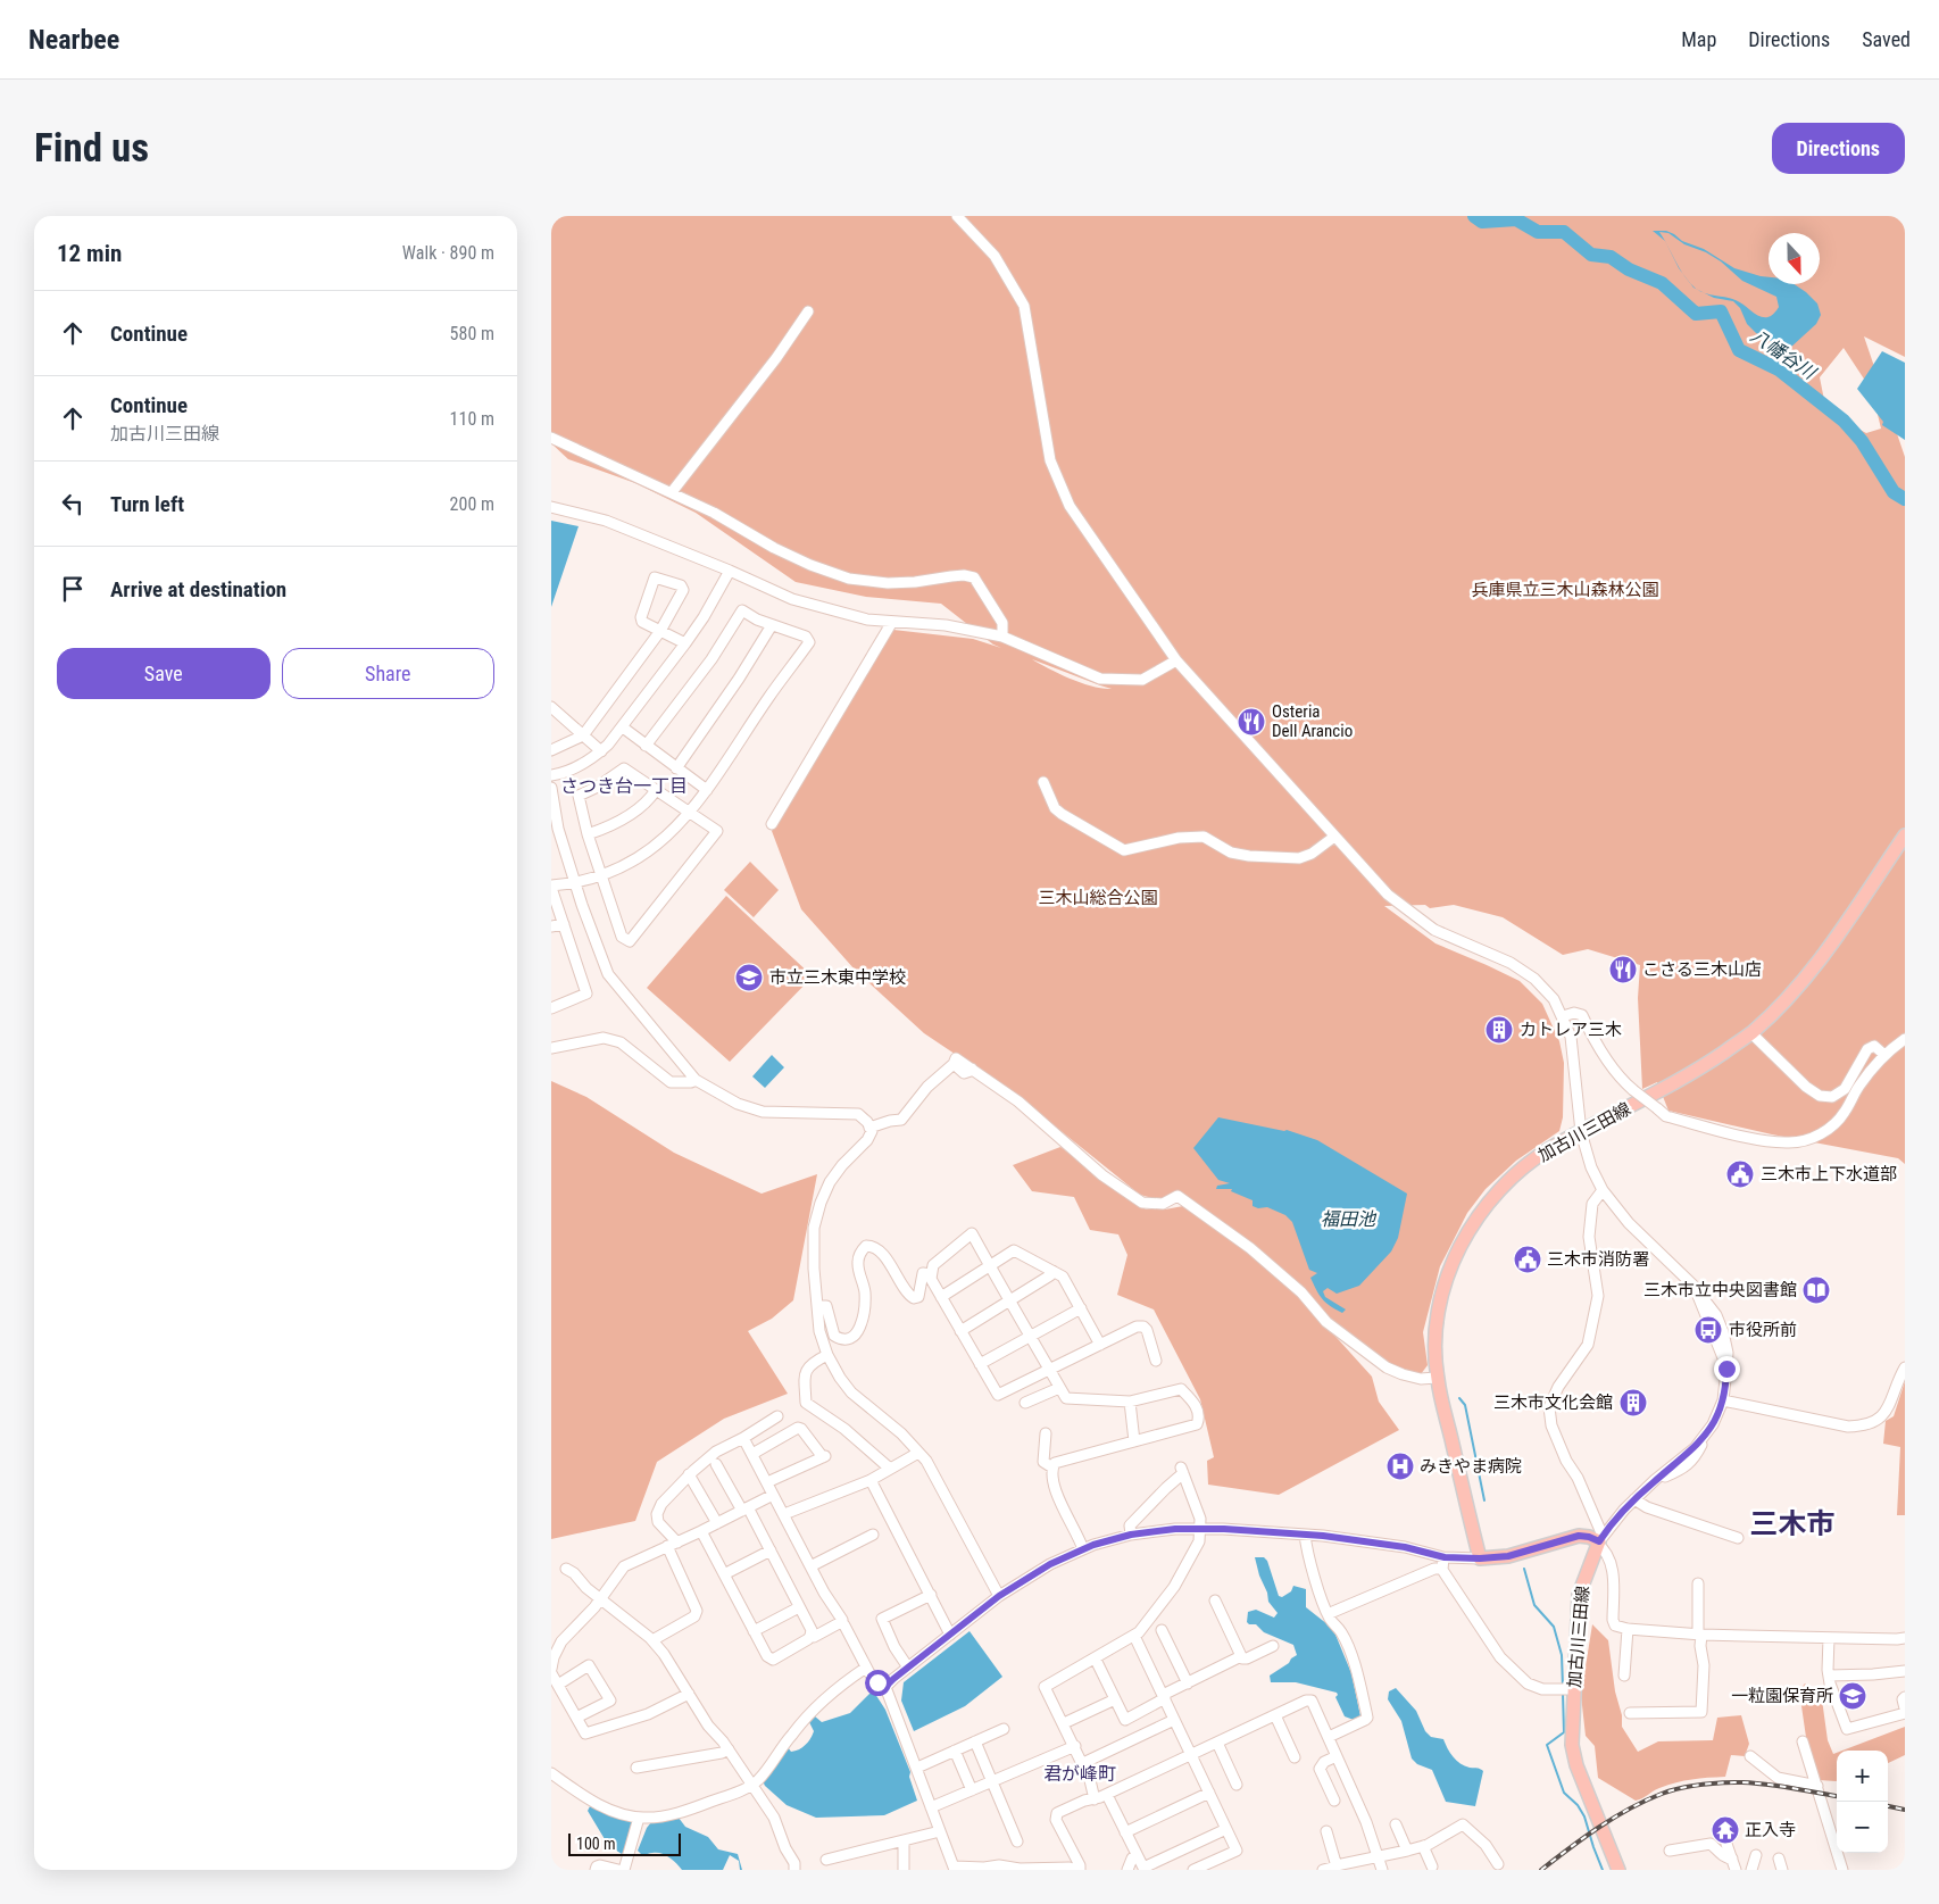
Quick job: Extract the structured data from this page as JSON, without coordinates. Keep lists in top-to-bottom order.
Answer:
{
  "streets": {
    "main road": ["加古川三田線"]
  },
  "districts": ["さつき台一丁目", "三木市", "君が峰町"],
  "water": ["八幡谷川", "福田池"],
  "parks": ["兵庫県立三木山森林公園", "三木山総合公園"],
  "places": {
    "restaurant": ["Osteria Dell Arancio", "こさる三木山店"],
    "school or university": ["市立三木東中学校", "一粒園保育所"],
    "building": ["カトレア三木", "三木市文化会館"],
    "public building": ["三木市上下水道部", "三木市消防署"],
    "library": ["三木市立中央図書館"],
    "bus stop": ["市役所前"],
    "hospital": ["みきやま病院"],
    "temple": ["正入寺"]
  },
  "scale_bar": "100 m",
  "north": "bottom",
  "page": {
    "header": "Nearbee",
    "nav": ["Map", "Directions", "Saved"],
    "buttons": [
      "Directions",
      ["Save", "Share"]
    ],
    "title": "Find us",
    "heading": ["12 min", "Walk · 890 m"],
    "list": [
      ["Continue", "580 m"],
      ["Continue", "加古川三田線", "110 m"],
      ["Turn left", "200 m"],
      "Arrive at destination"
    ],
    "map_buttons": ["+", "−"],
    "scale": "100 m"
  }
}
